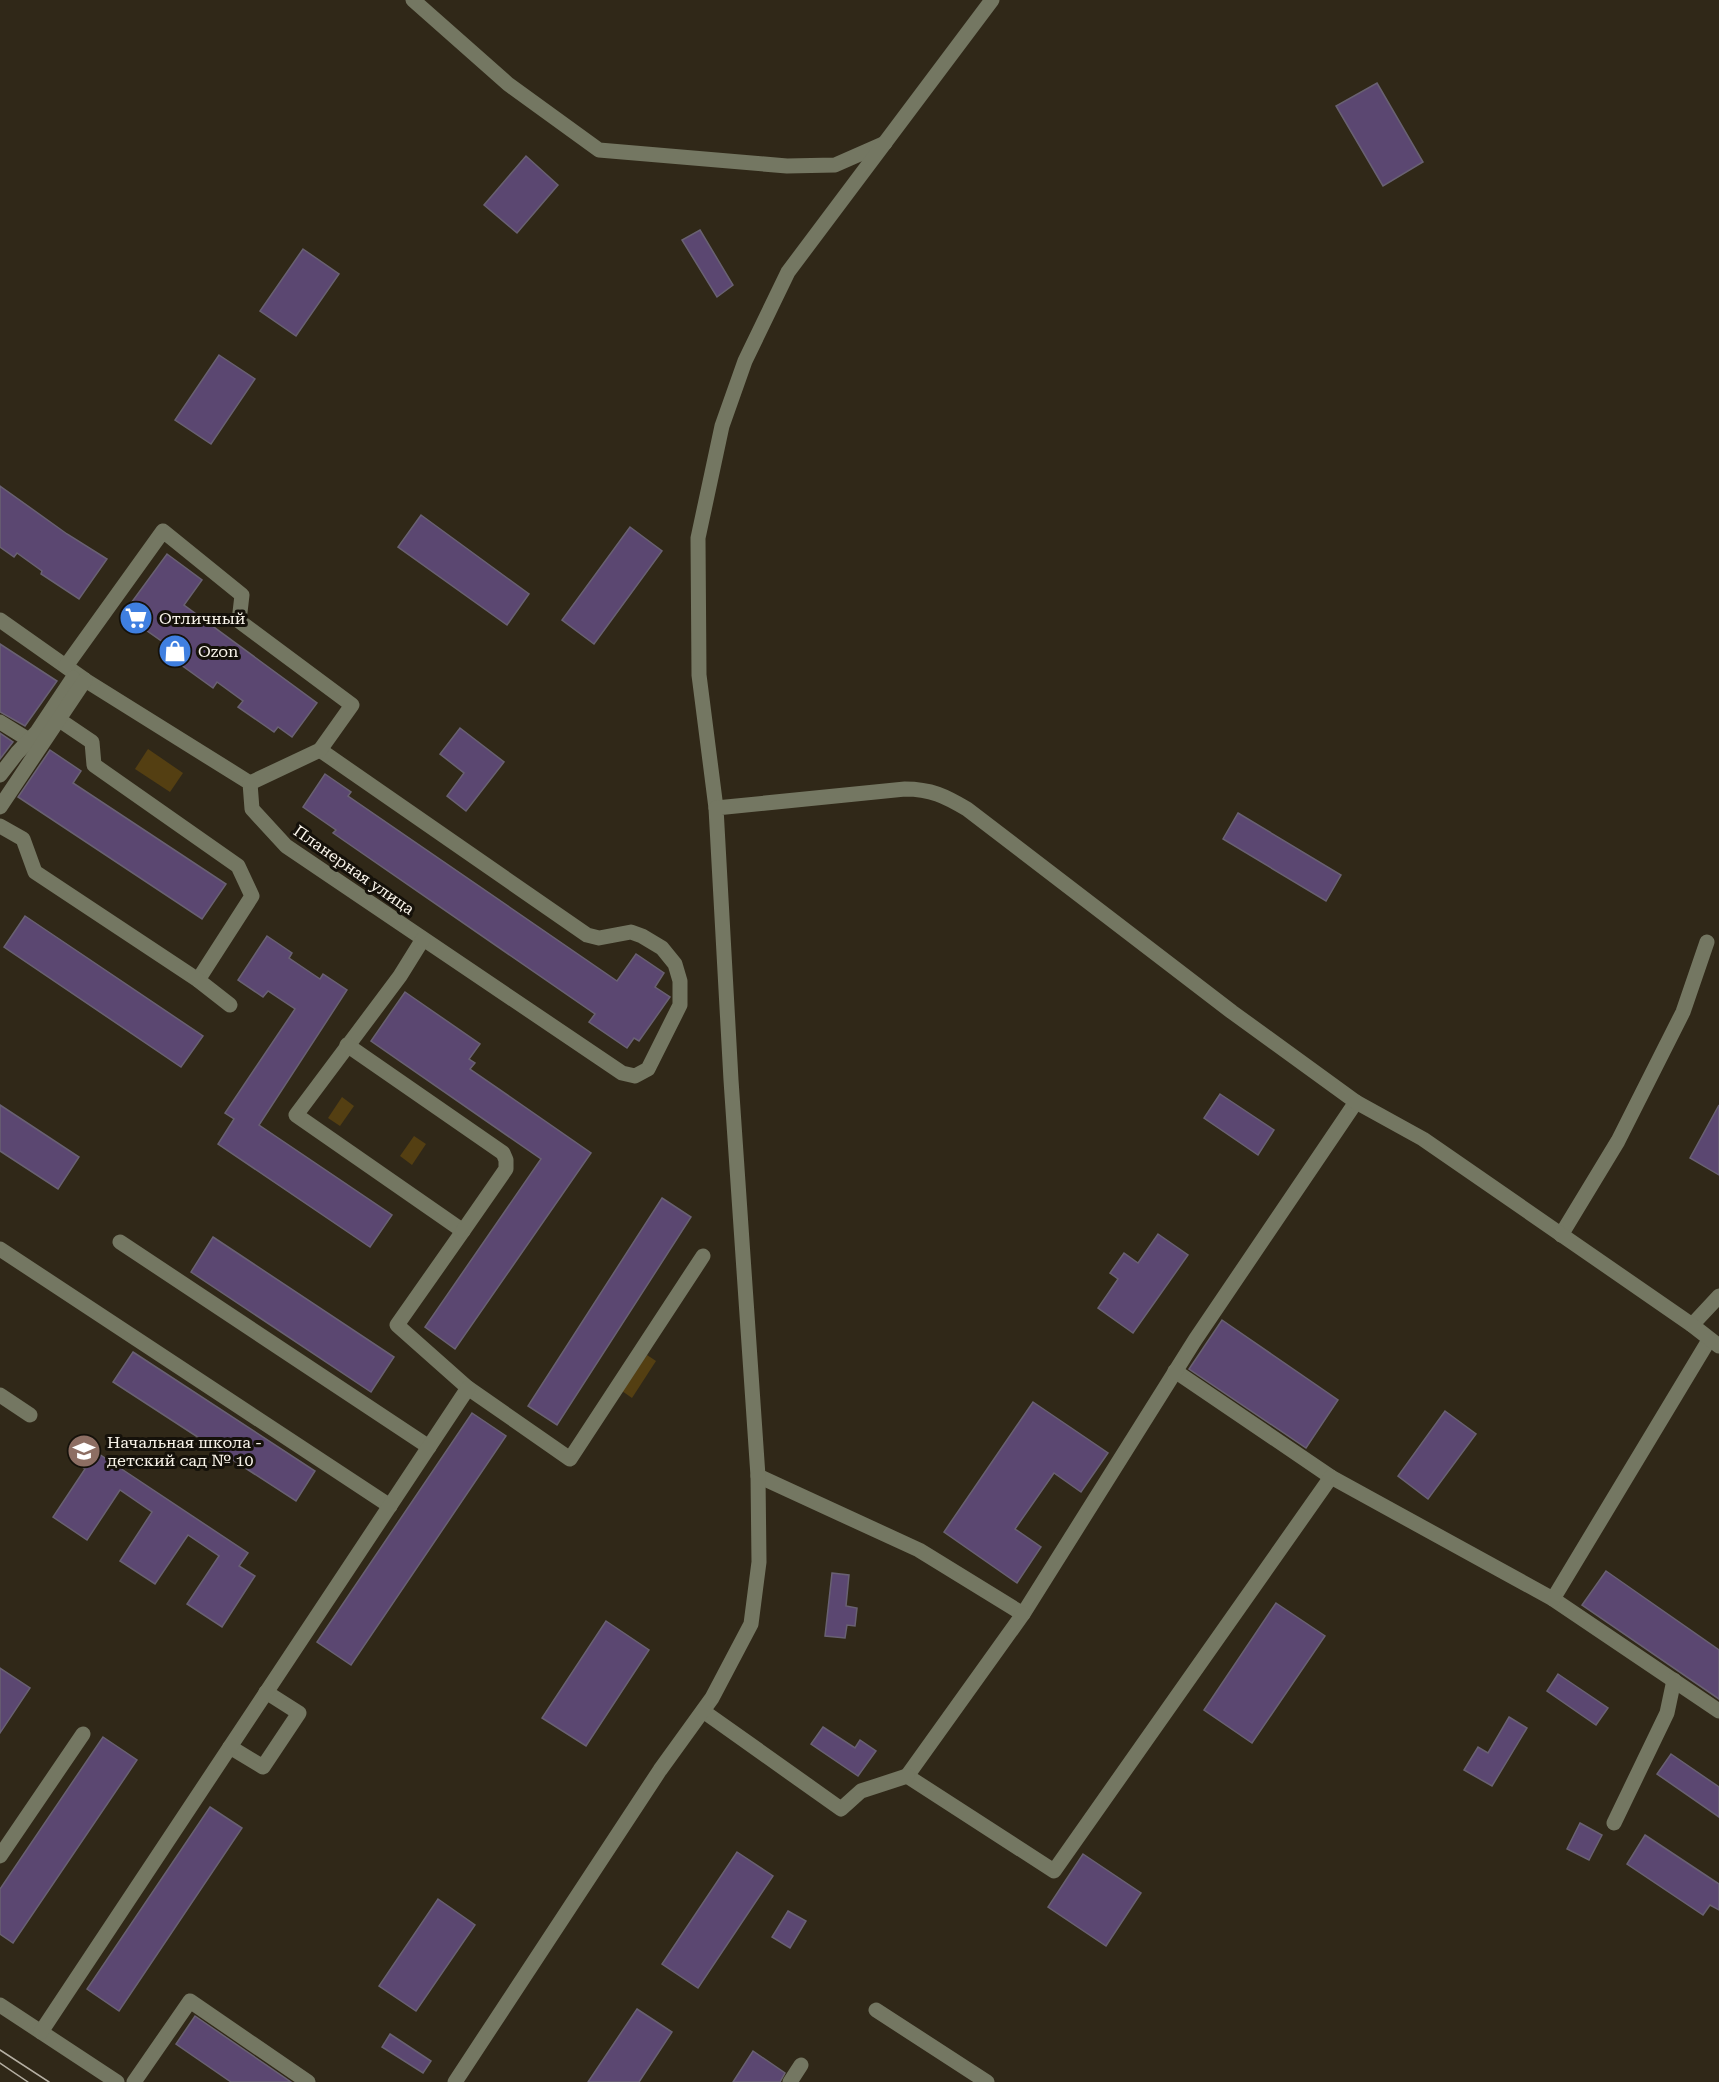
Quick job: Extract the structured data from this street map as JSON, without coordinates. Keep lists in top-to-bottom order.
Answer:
{
  "streets": {
    "street": ["Планерная улица"]
  },
  "places": {
    "supermarket": ["Отличный"],
    "shop": ["Ozon"],
    "school or university": ["Начальная школа - детский сад № 10"]
  }
}
